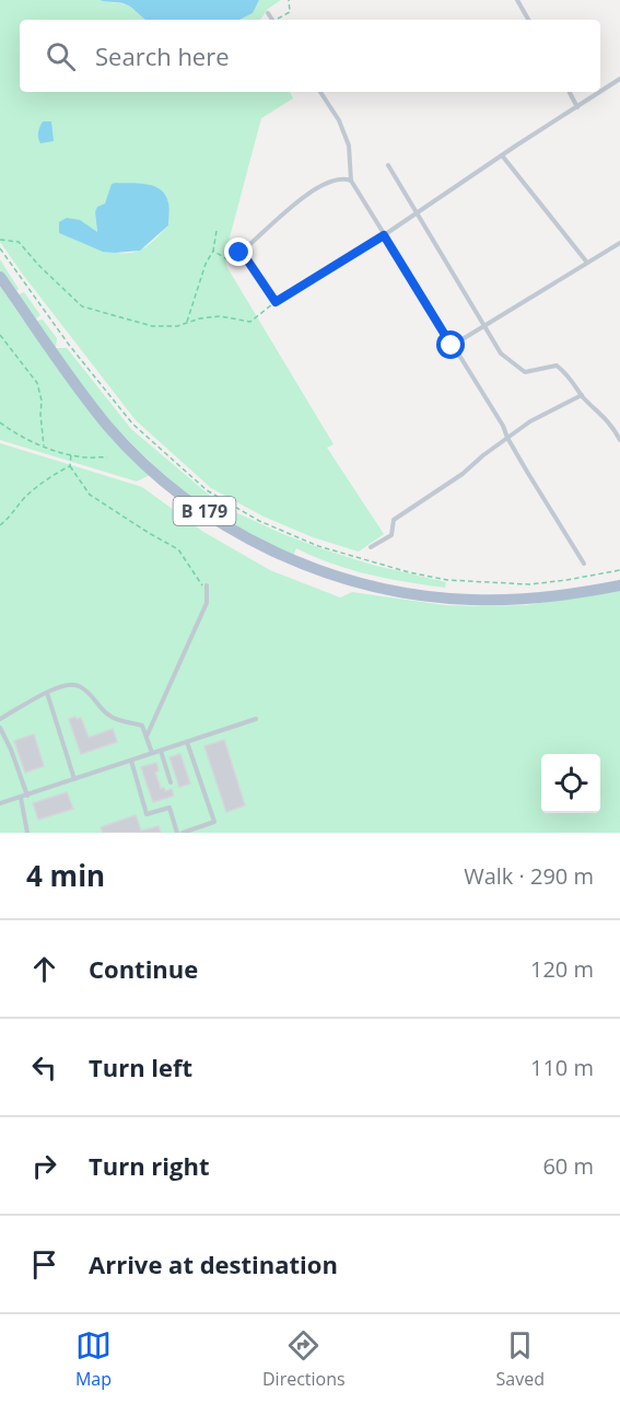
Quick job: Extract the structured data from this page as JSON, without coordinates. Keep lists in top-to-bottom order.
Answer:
{
  "streets": {
    "main road": ["B 179"]
  },
  "page": {
    "search": "Search here",
    "heading": ["4 min", "Walk · 290 m"],
    "list": [
      ["Continue", "120 m"],
      ["Turn left", "110 m"],
      ["Turn right", "60 m"],
      "Arrive at destination"
    ],
    "nav": ["Map", "Directions", "Saved"]
  }
}
